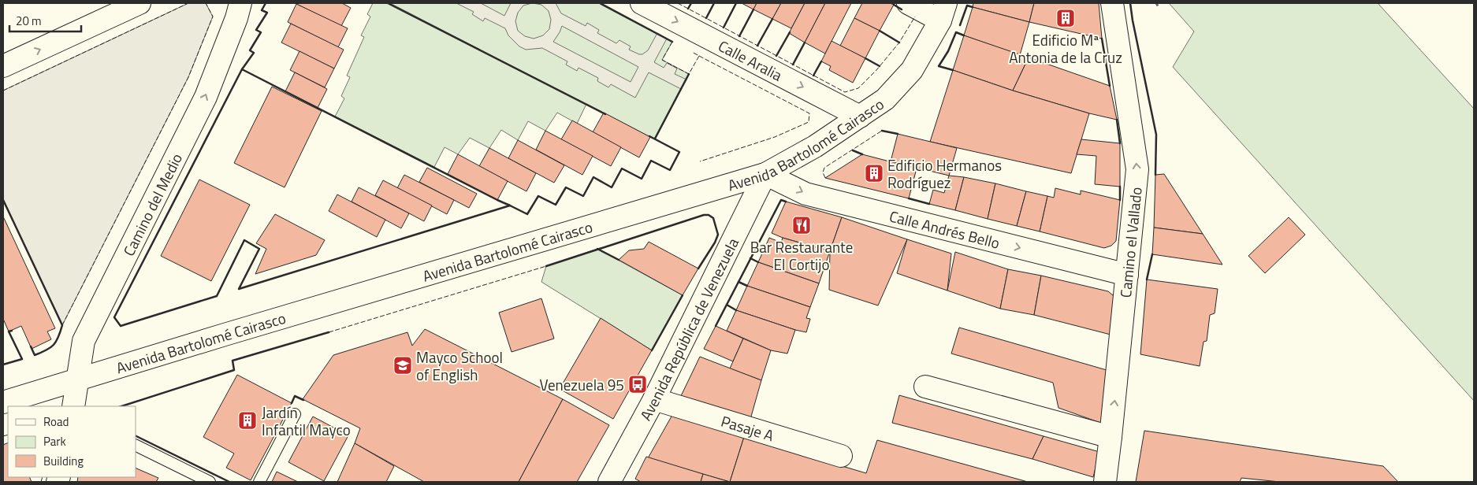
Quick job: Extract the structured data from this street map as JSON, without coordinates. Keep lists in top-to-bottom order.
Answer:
{
  "streets": {
    "street": [
      "Calle Aralia",
      "Avenida Bartolomé Cairasco",
      "Camino del Medio",
      "Calle Andrés Bello",
      "Camino el Vallado",
      "Avenida República de Venezuela",
      "Pasaje A"
    ]
  },
  "crossings": [
    ["Calle Aralia", "Avenida Bartolomé Cairasco"],
    ["Avenida Bartolomé Cairasco", "Camino del Medio"],
    ["Avenida Bartolomé Cairasco", "Calle Andrés Bello"],
    ["Avenida Bartolomé Cairasco", "Avenida República de Venezuela"],
    ["Calle Andrés Bello", "Camino el Vallado"],
    ["Calle Andrés Bello", "Avenida República de Venezuela"],
    ["Avenida República de Venezuela", "Pasaje A"]
  ],
  "one_way": ["Calle Aralia", "Camino del Medio", "Camino el Vallado"],
  "places": {
    "building": ["Edificio Mª Antonia de la Cruz", "Edificio Hermanos Rodríguez", "Jardín Infantil Mayco"],
    "restaurant": ["Bar Restaurante El Cortijo"],
    "school or university": ["Mayco School of English"],
    "bus stop": ["Venezuela 95"]
  },
  "legend": ["Road", "Park", "Building"],
  "scale_bar": "20 m"
}
